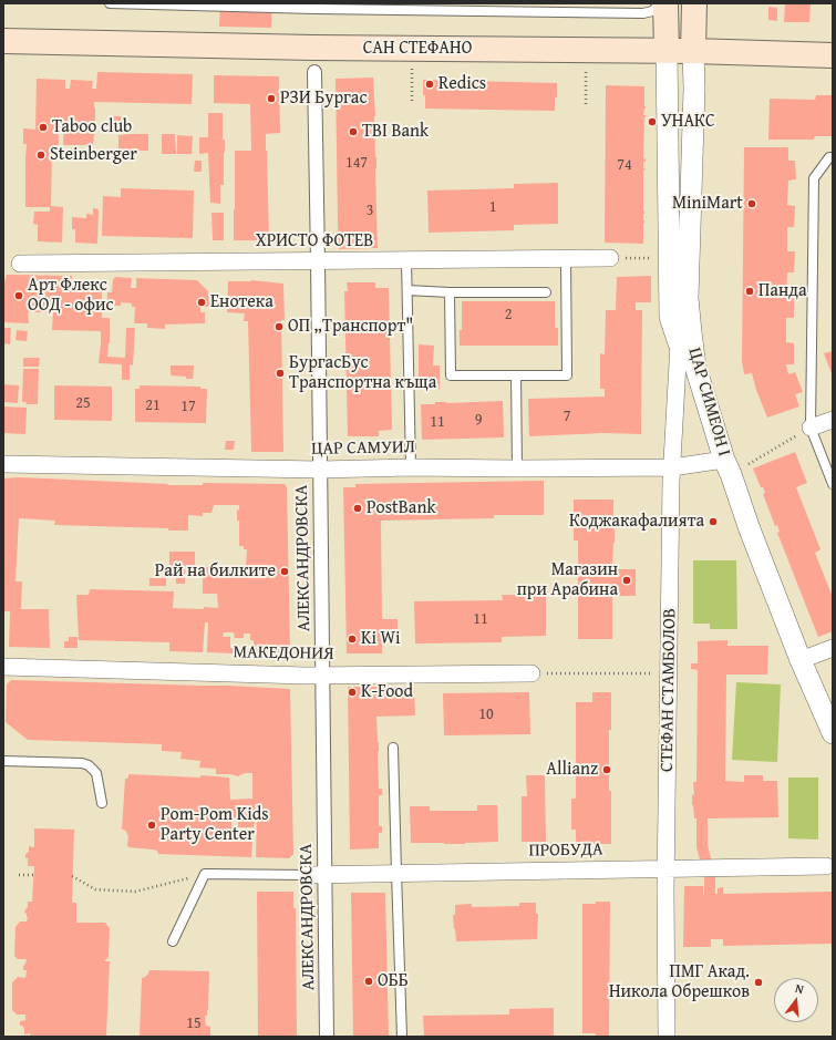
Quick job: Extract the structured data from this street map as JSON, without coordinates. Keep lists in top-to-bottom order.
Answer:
{
  "streets": {
    "main road": ["САН СТЕФАНО", "СТЕФАН СТАМБОЛОВ"],
    "street": [
      "ХРИСТО ФОТЕВ",
      "ЦАР СИМЕОН I",
      "ЦАР САМУИЛ",
      "АЛЕКСАНДРОВСКА",
      "МАКЕДОНИЯ",
      "ПРОБУДА"
    ]
  },
  "crossings": [
    ["САН СТЕФАНО", "ЦАР СИМЕОН I"],
    ["САН СТЕФАНО", "СТЕФАН СТАМБОЛОВ"],
    ["ХРИСТО ФОТЕВ", "АЛЕКСАНДРОВСКА"],
    ["ЦАР СИМЕОН I", "ЦАР САМУИЛ"],
    ["ЦАР СИМЕОН I", "СТЕФАН СТАМБОЛОВ"],
    ["ЦАР САМУИЛ", "АЛЕКСАНДРОВСКА"],
    ["ЦАР САМУИЛ", "СТЕФАН СТАМБОЛОВ"],
    ["АЛЕКСАНДРОВСКА", "МАКЕДОНИЯ"],
    ["АЛЕКСАНДРОВСКА", "ПРОБУДА"],
    ["СТЕФАН СТАМБОЛОВ", "ПРОБУДА"]
  ],
  "places": [
    "Redics",
    "РЗИ Бургас",
    "УНАКС",
    "Taboo club",
    "TBI Bank",
    "Steinberger",
    "MiniMart",
    "Панда",
    "Арт Флекс ООД - офис",
    "Енотека",
    "ОП „Транспорт\"",
    "БургасБус Транспортна къща",
    "PostBank",
    "Коджакафалията",
    "Рай на билките",
    "Магазин при Арабина",
    "Ki Wi",
    "K-Food",
    "Allianz",
    "Pom-Pom Kids Party Center",
    "ОББ",
    "ПМГ Акад. Никола Обрешков"
  ],
  "house_numbers": [
    "147",
    "74",
    "1",
    "3",
    "2",
    "25",
    "21",
    "17",
    "7",
    "9",
    "11",
    "11",
    "10",
    "15"
  ],
  "north": "top"
}
